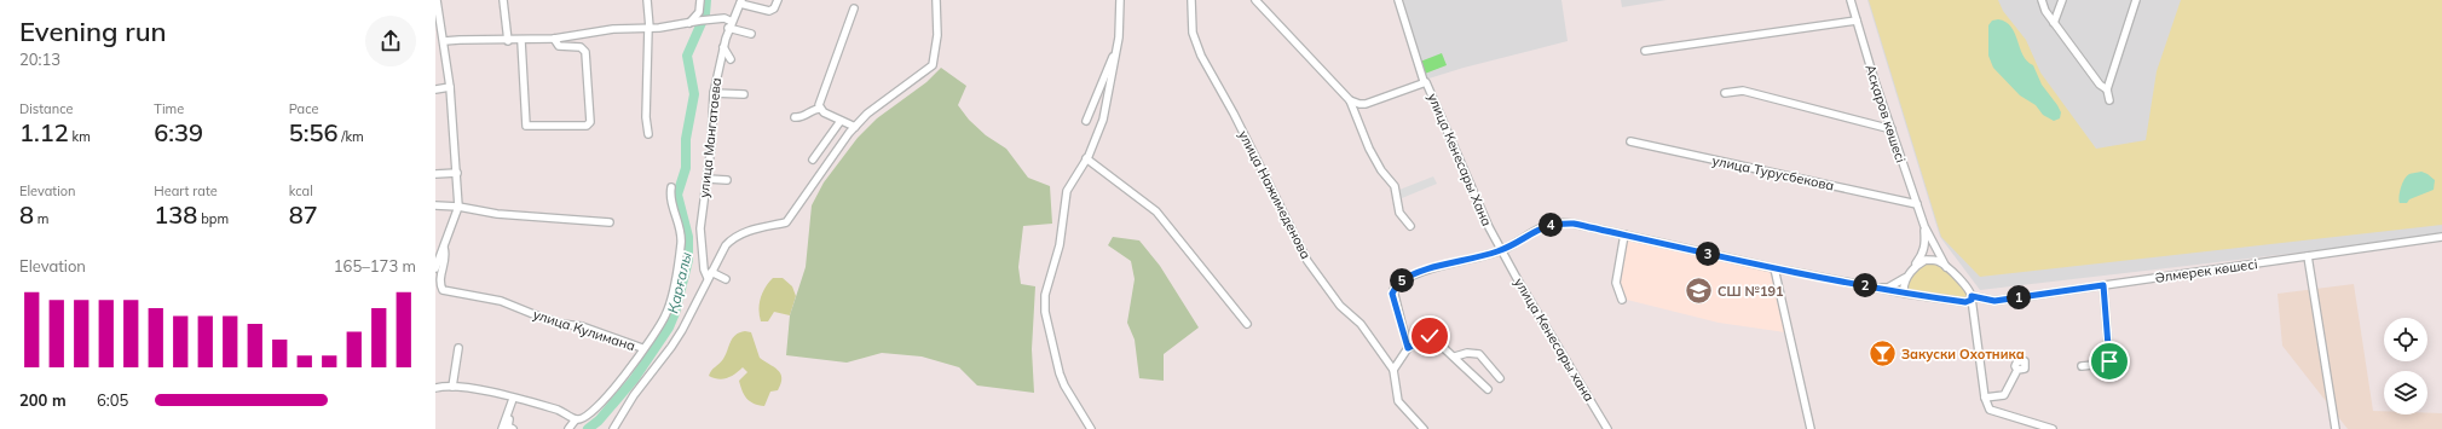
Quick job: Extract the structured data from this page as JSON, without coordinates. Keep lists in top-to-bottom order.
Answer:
{
  "streets": {
    "street": [
      "Асқаров көшесі",
      "улица Мангатаева",
      "улица Кенесары Хана",
      "улица Турусбекова",
      "улица Нажимеденова",
      "Әлмерек көшесі",
      "улица Кулимана",
      "улица Кенесары хана"
    ]
  },
  "crossings": [
    ["Асқаров көшесі", "улица Турусбекова"],
    ["улица Кенесары Хана", "улица Кенесары хана"]
  ],
  "water": ["Қарғалы"],
  "places": {
    "school or university": ["СШ №191"],
    "bar": ["Закуски Охотника"]
  },
  "page": {
    "heading": ["Evening run", "20:13"],
    "stats": [
      ["Distance", "1.12 km"],
      ["Time", "6:39"],
      ["Pace", "5:56 /km"],
      ["Elevation", "8 m"],
      ["Heart rate", "138 bpm"],
      ["kcal", "87"]
    ],
    "pins": [
      "4",
      "3",
      "5",
      "2",
      "1"
    ],
    "chart": ["Elevation", "165–173 m"],
    "list": [
      {
        "name": "200 m",
        "note": "6:05"
      }
    ]
  }
}
